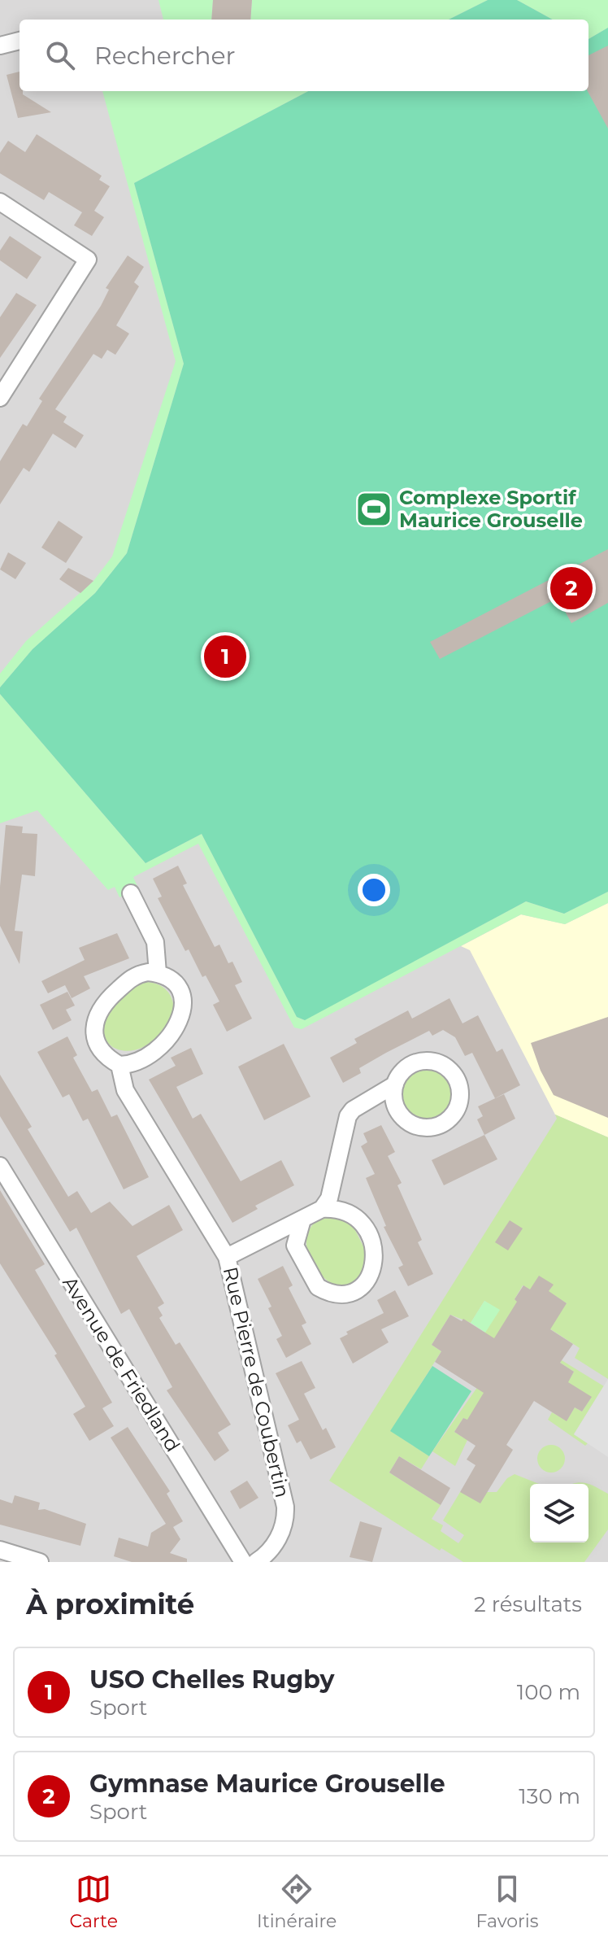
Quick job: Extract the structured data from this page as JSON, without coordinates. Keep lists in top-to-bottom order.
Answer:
{
  "streets": {
    "street": ["Avenue de Friedland", "Rue Pierre de Coubertin"]
  },
  "places": {
    "sports": ["Complexe Sportif Maurice Grouselle"]
  },
  "page": {
    "search": "Rechercher",
    "pins": ["2", "1"],
    "heading": ["À proximité", "2 résultats"],
    "list": [
      {
        "mark": "1",
        "name": "USO Chelles Rugby",
        "note": "Sport",
        "value": "100 m"
      },
      {
        "mark": "2",
        "name": "Gymnase Maurice Grouselle",
        "note": "Sport",
        "value": "130 m"
      }
    ],
    "nav": ["Carte", "Itinéraire", "Favoris"]
  }
}
